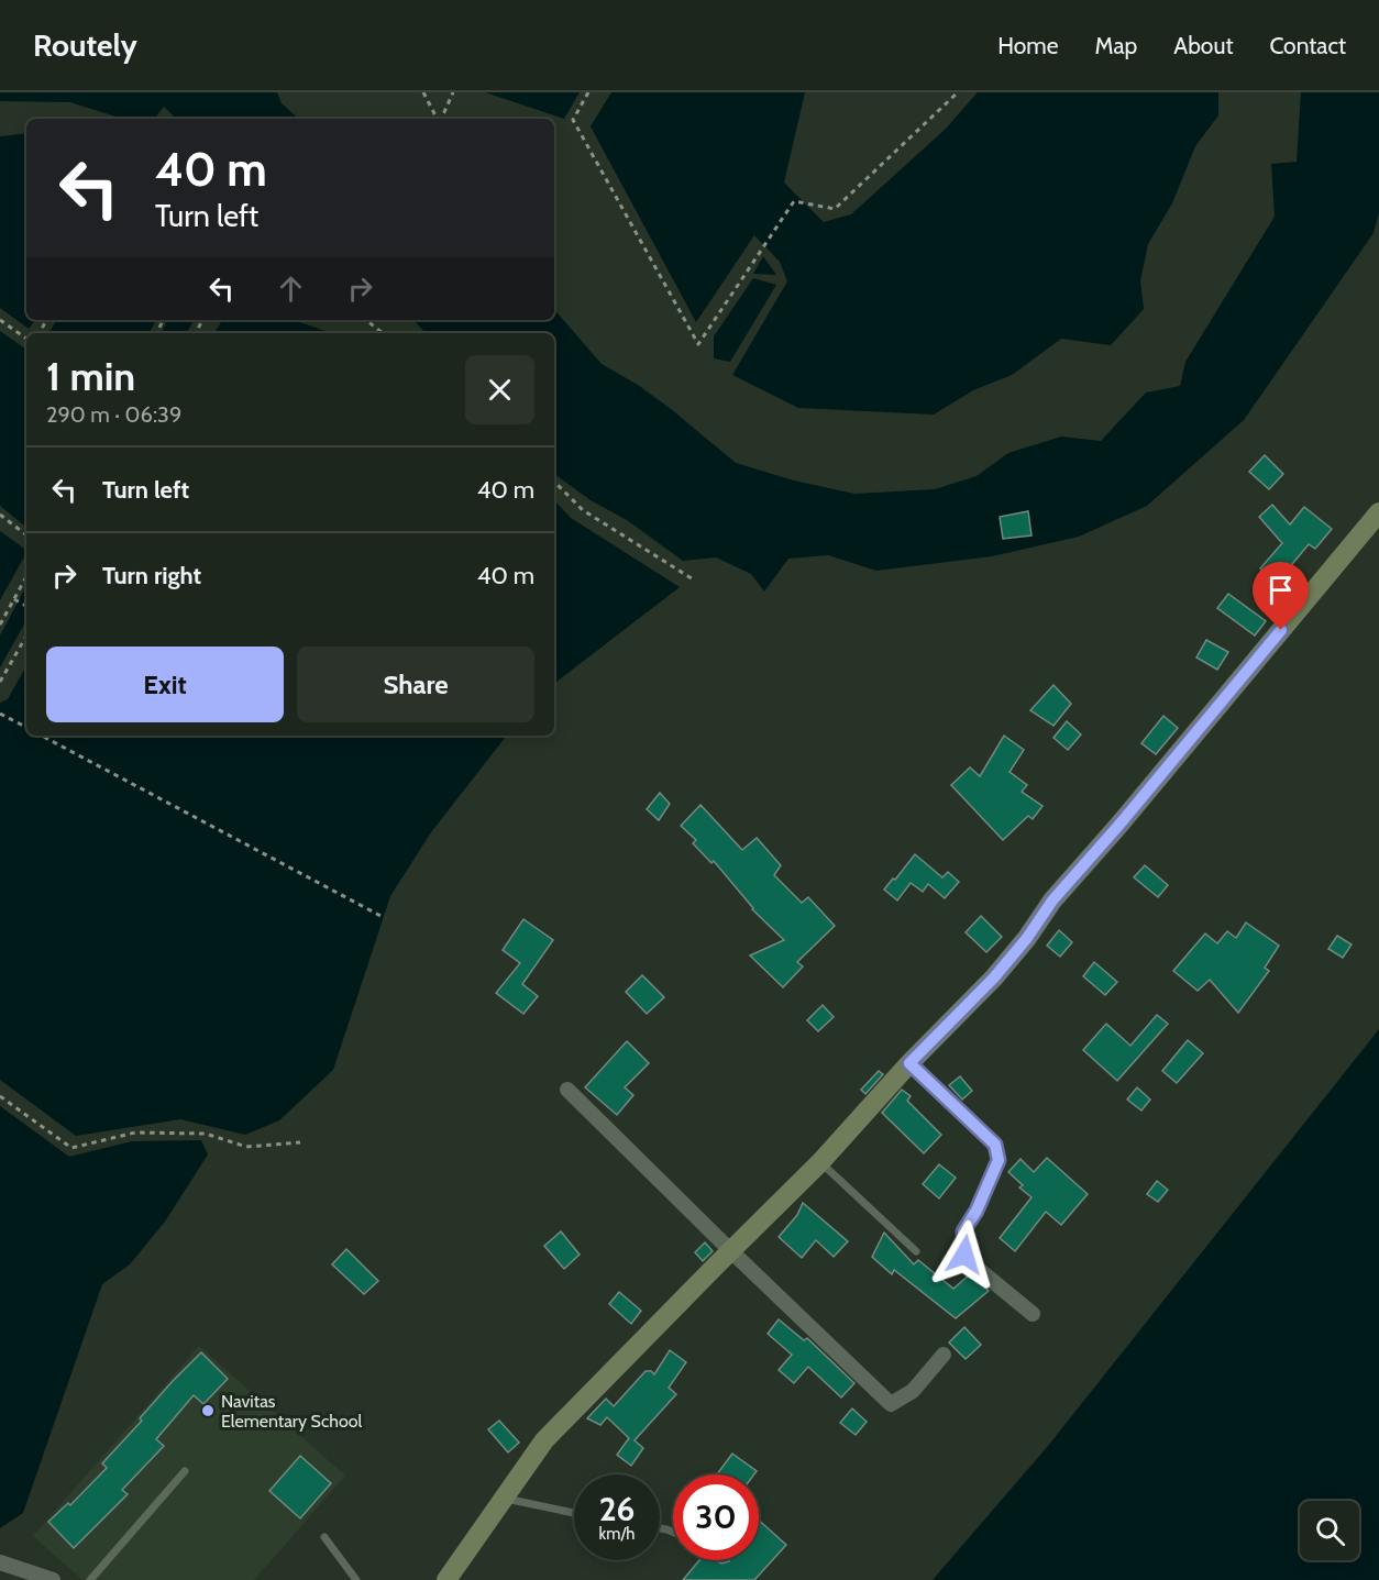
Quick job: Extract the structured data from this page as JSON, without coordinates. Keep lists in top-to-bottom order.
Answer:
{
  "places": ["Navitas Elementary School"],
  "page": {
    "header": "Routely",
    "nav": [
      "Home",
      "Map",
      "About",
      "Contact"
    ],
    "turn": ["40 m", "Turn left"],
    "heading": ["1 min", "290 m · 06:39"],
    "list": [
      {
        "name": "Turn left",
        "value": "40 m"
      },
      {
        "name": "Turn right",
        "value": "40 m"
      }
    ],
    "buttons": ["Exit", "Share"],
    "speed": "26 km/h",
    "limit": "30"
  }
}
